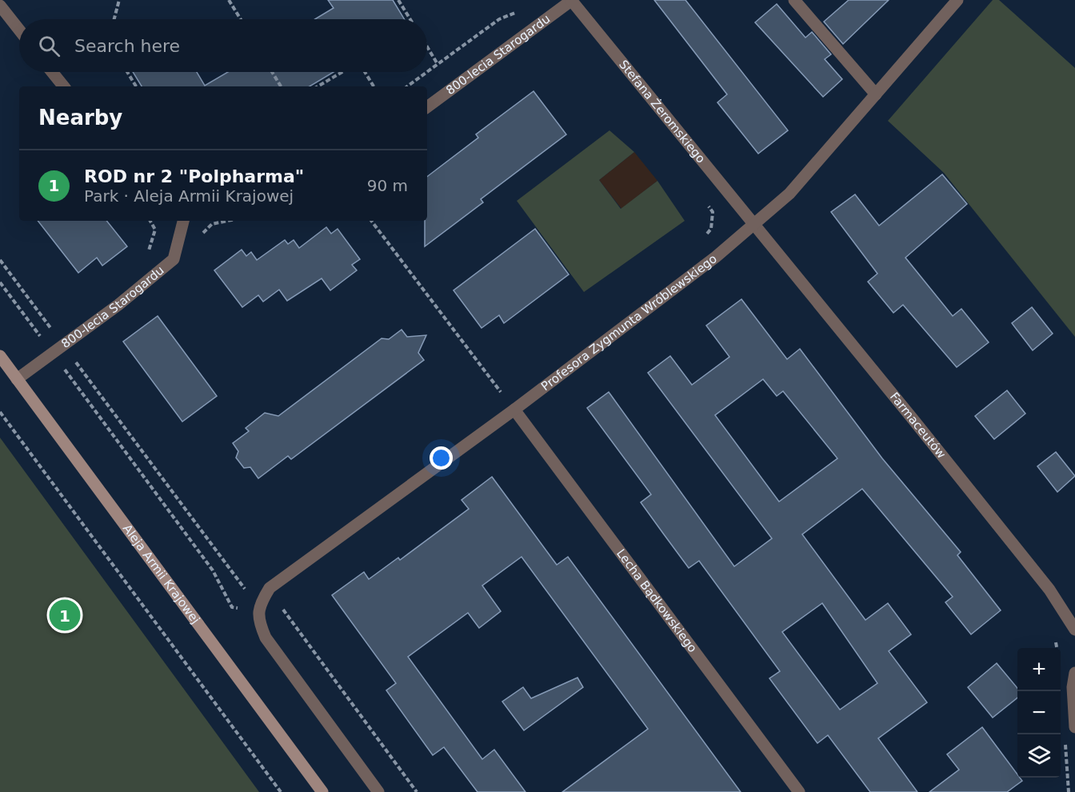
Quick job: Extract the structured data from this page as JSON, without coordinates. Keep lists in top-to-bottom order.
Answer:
{
  "streets": {
    "main road": ["Aleja Armii Krajowej"],
    "street": [
      "800-lecia Starogardu",
      "Stefana Żeromskiego",
      "Profesora Zygmunta Wróblewskiego",
      "Farmaceutów",
      "Lecha Bądkowskiego"
    ]
  },
  "crossings": [
    ["800-lecia Starogardu", "Stefana Żeromskiego"],
    ["800-lecia Starogardu", "Aleja Armii Krajowej"],
    ["Stefana Żeromskiego", "Profesora Zygmunta Wróblewskiego"],
    ["Stefana Żeromskiego", "Farmaceutów"],
    ["Profesora Zygmunta Wróblewskiego", "Farmaceutów"],
    ["Profesora Zygmunta Wróblewskiego", "Lecha Bądkowskiego"]
  ],
  "page": {
    "search": "Search here",
    "heading": "Nearby",
    "list": [
      {
        "mark": "1",
        "name": "ROD nr 2 \"Polpharma\"",
        "note": "Park · Aleja Armii Krajowej",
        "value": "90 m"
      }
    ],
    "pins": "1",
    "map_buttons": ["+", "−"]
  }
}
